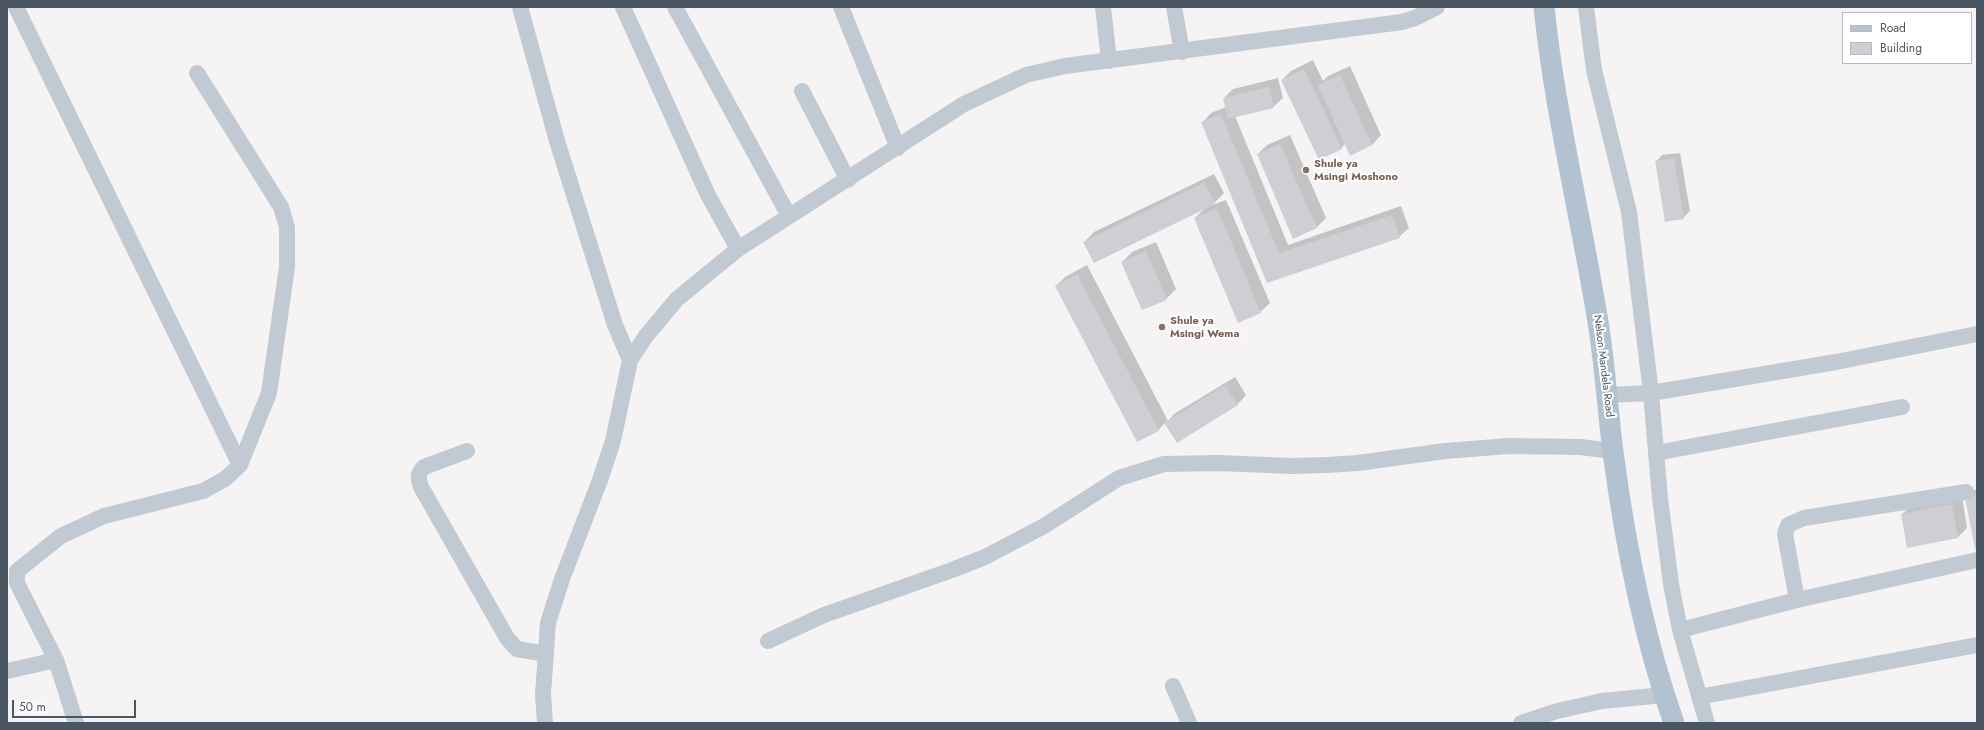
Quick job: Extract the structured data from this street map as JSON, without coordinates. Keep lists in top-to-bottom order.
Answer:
{
  "streets": {
    "main road": ["Nelson Mandela Road"]
  },
  "places": ["Shule ya Msingi Moshono", "Shule ya Msingi Wema"],
  "legend": ["Road", "Building"],
  "scale_bar": "50 m"
}
